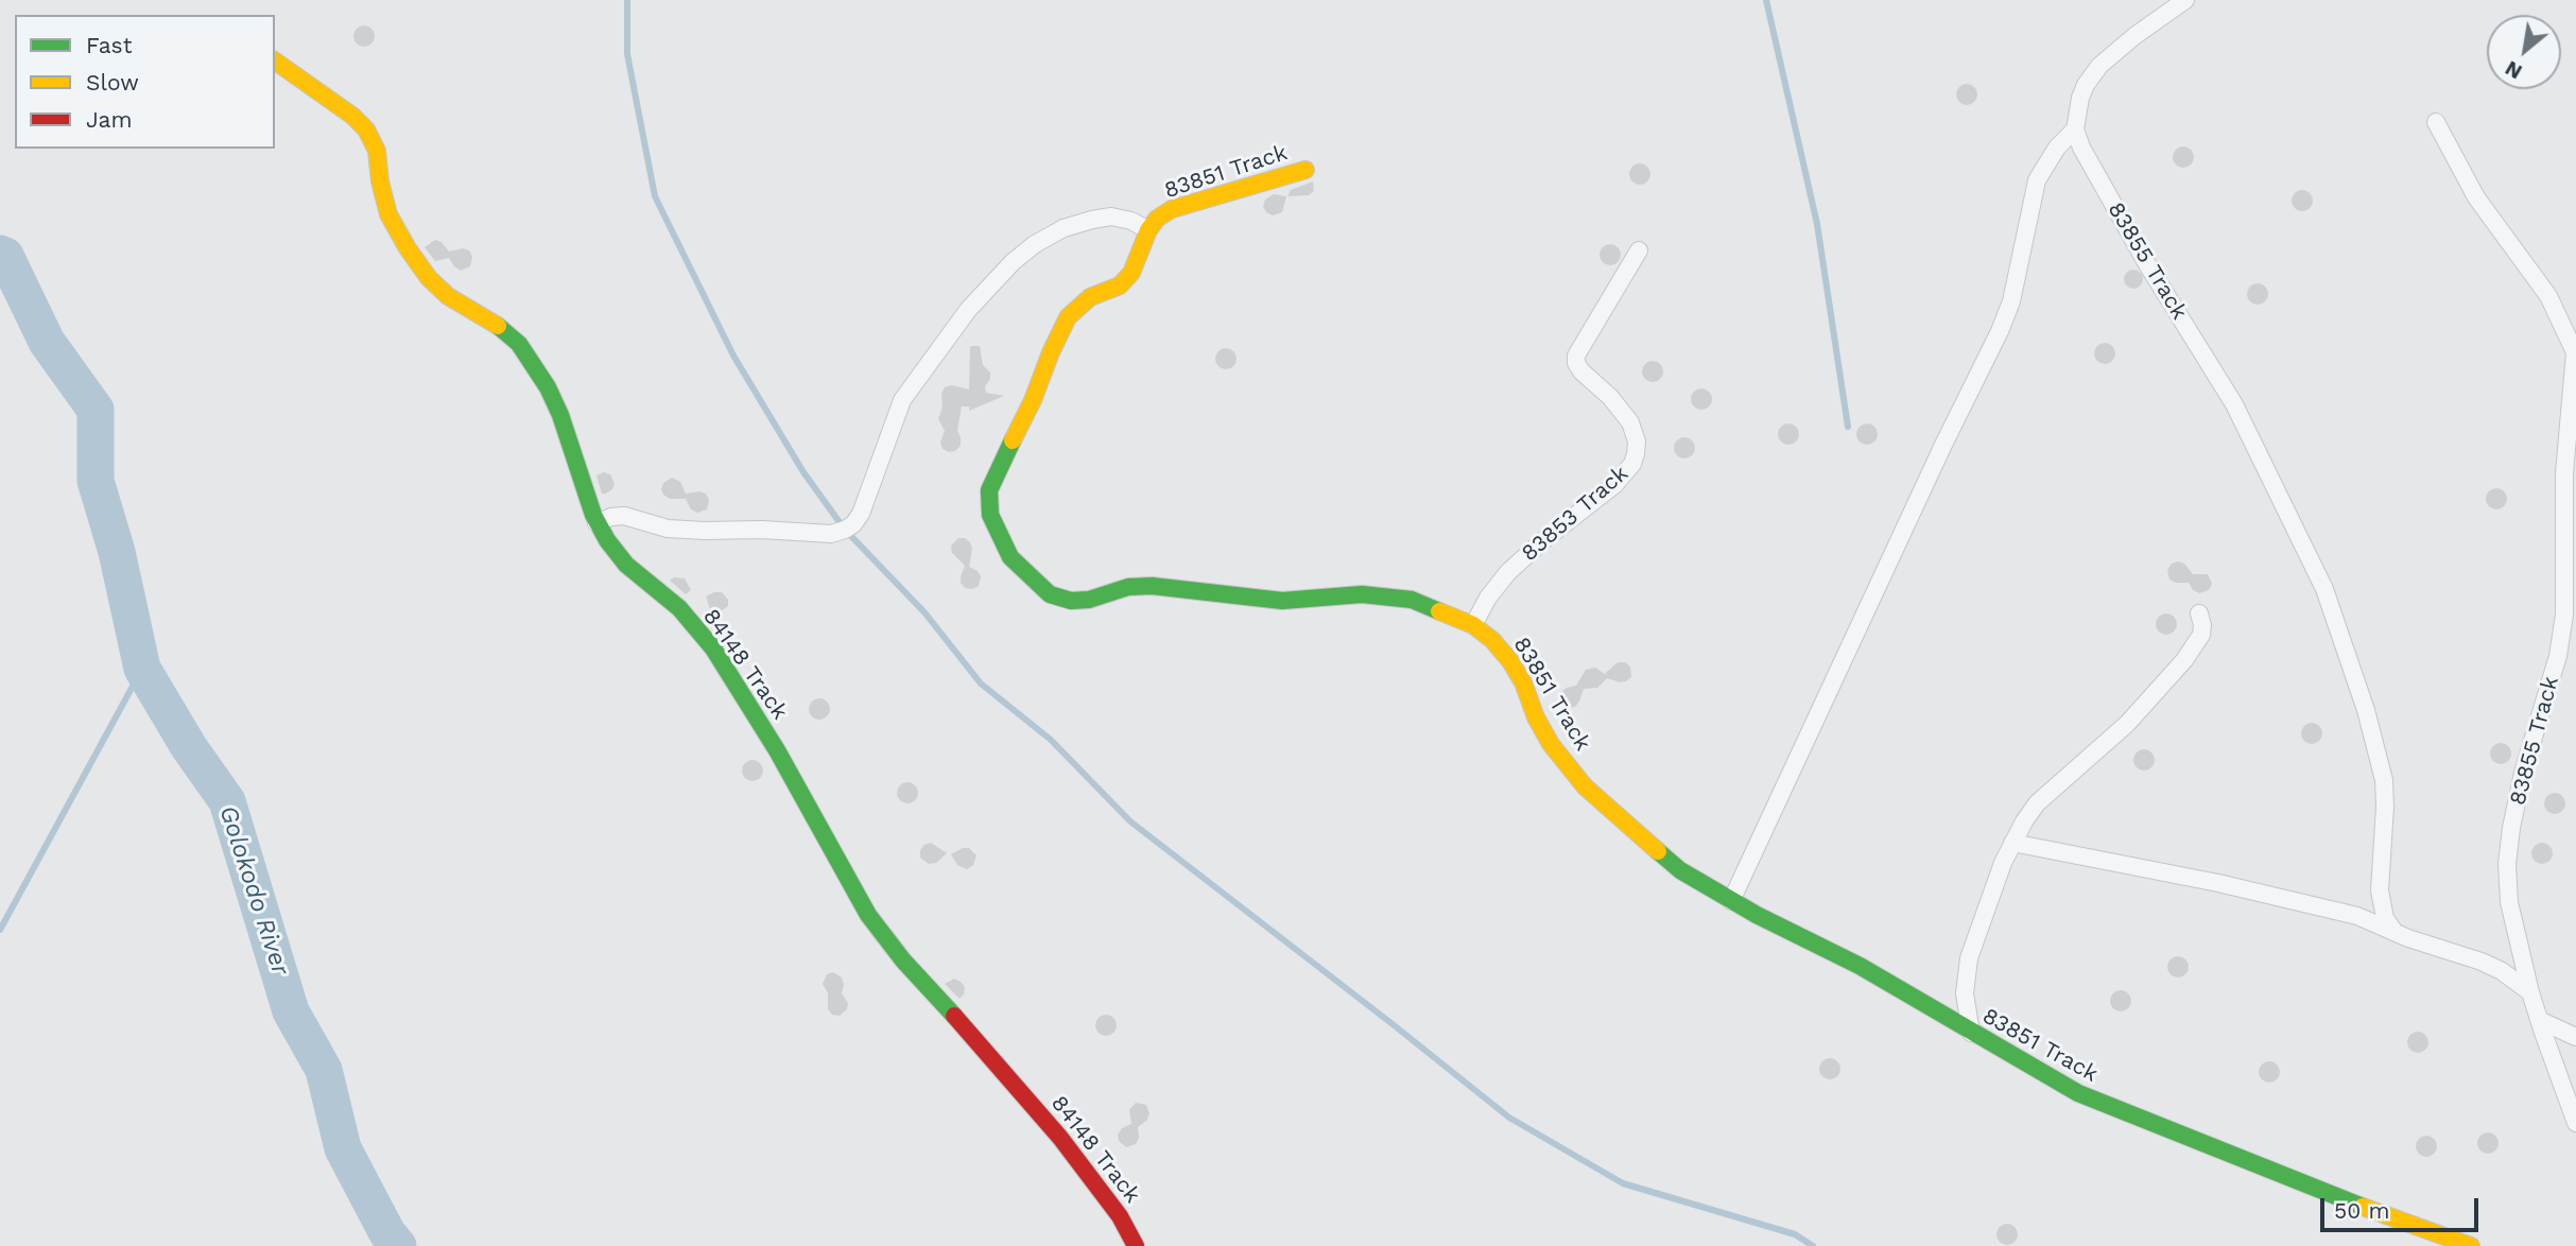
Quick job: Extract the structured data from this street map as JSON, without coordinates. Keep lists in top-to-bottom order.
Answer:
{
  "streets": {
    "street": [
      "83851 Track",
      "83855 Track",
      "83853 Track",
      "84148 Track"
    ]
  },
  "crossings": [
    ["83851 Track", "83853 Track"]
  ],
  "water": ["Golokodo River"],
  "legend": ["Fast", "Slow", "Jam"],
  "scale_bar": "50 m",
  "north": "bottom left"
}
